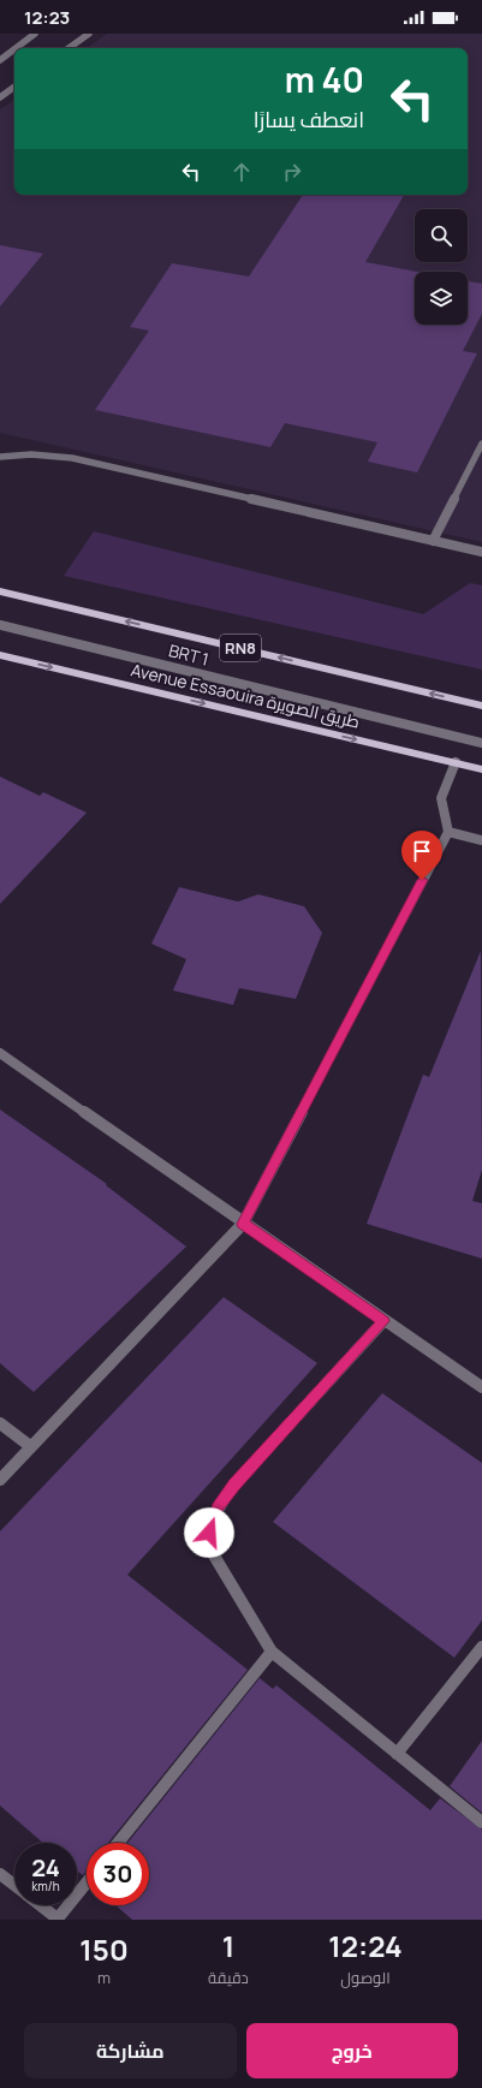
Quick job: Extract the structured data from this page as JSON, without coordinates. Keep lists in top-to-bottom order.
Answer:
{
  "streets": {
    "main road": ["RN8", "Avenue Essaouira طريق الصويرة"],
    "street": ["BRT 1"]
  },
  "page": {
    "status": "12:23",
    "turn": ["40 m", "انعطف يسارًا"],
    "speed": "24 km/h",
    "limit": "30",
    "eta": [
      "12:24",
      "الوصول",
      "1",
      "دقيقة",
      "150",
      "m"
    ],
    "buttons": ["خروج", "مشاركة"]
  }
}
